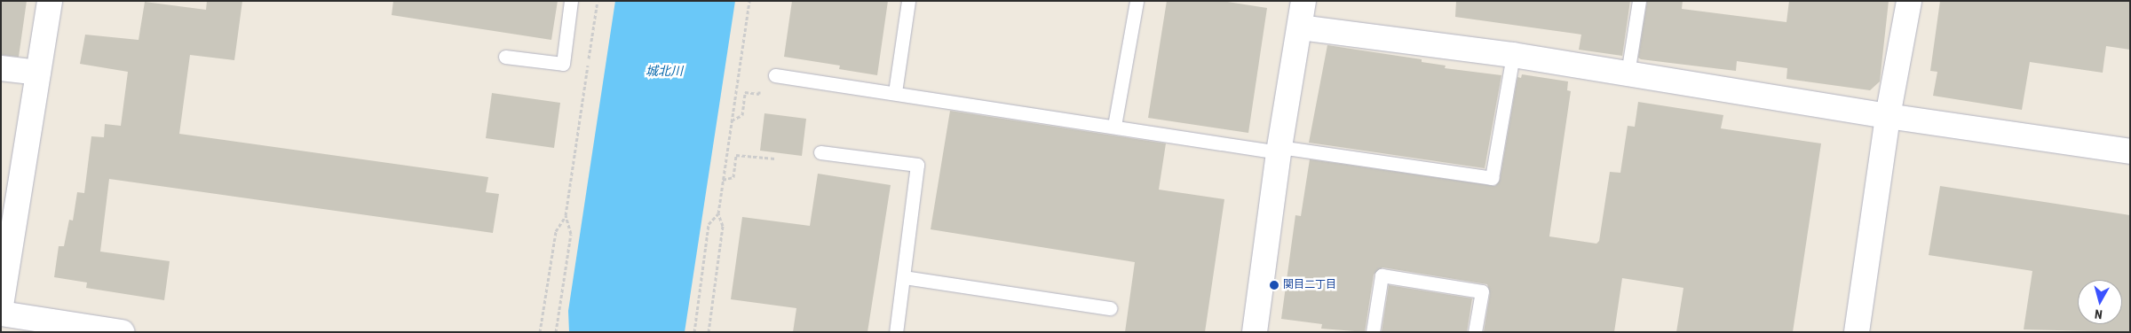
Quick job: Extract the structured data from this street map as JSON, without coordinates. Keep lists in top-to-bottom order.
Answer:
{
  "water": ["城北川"],
  "places": ["関目二丁目"],
  "north": "bottom"
}
